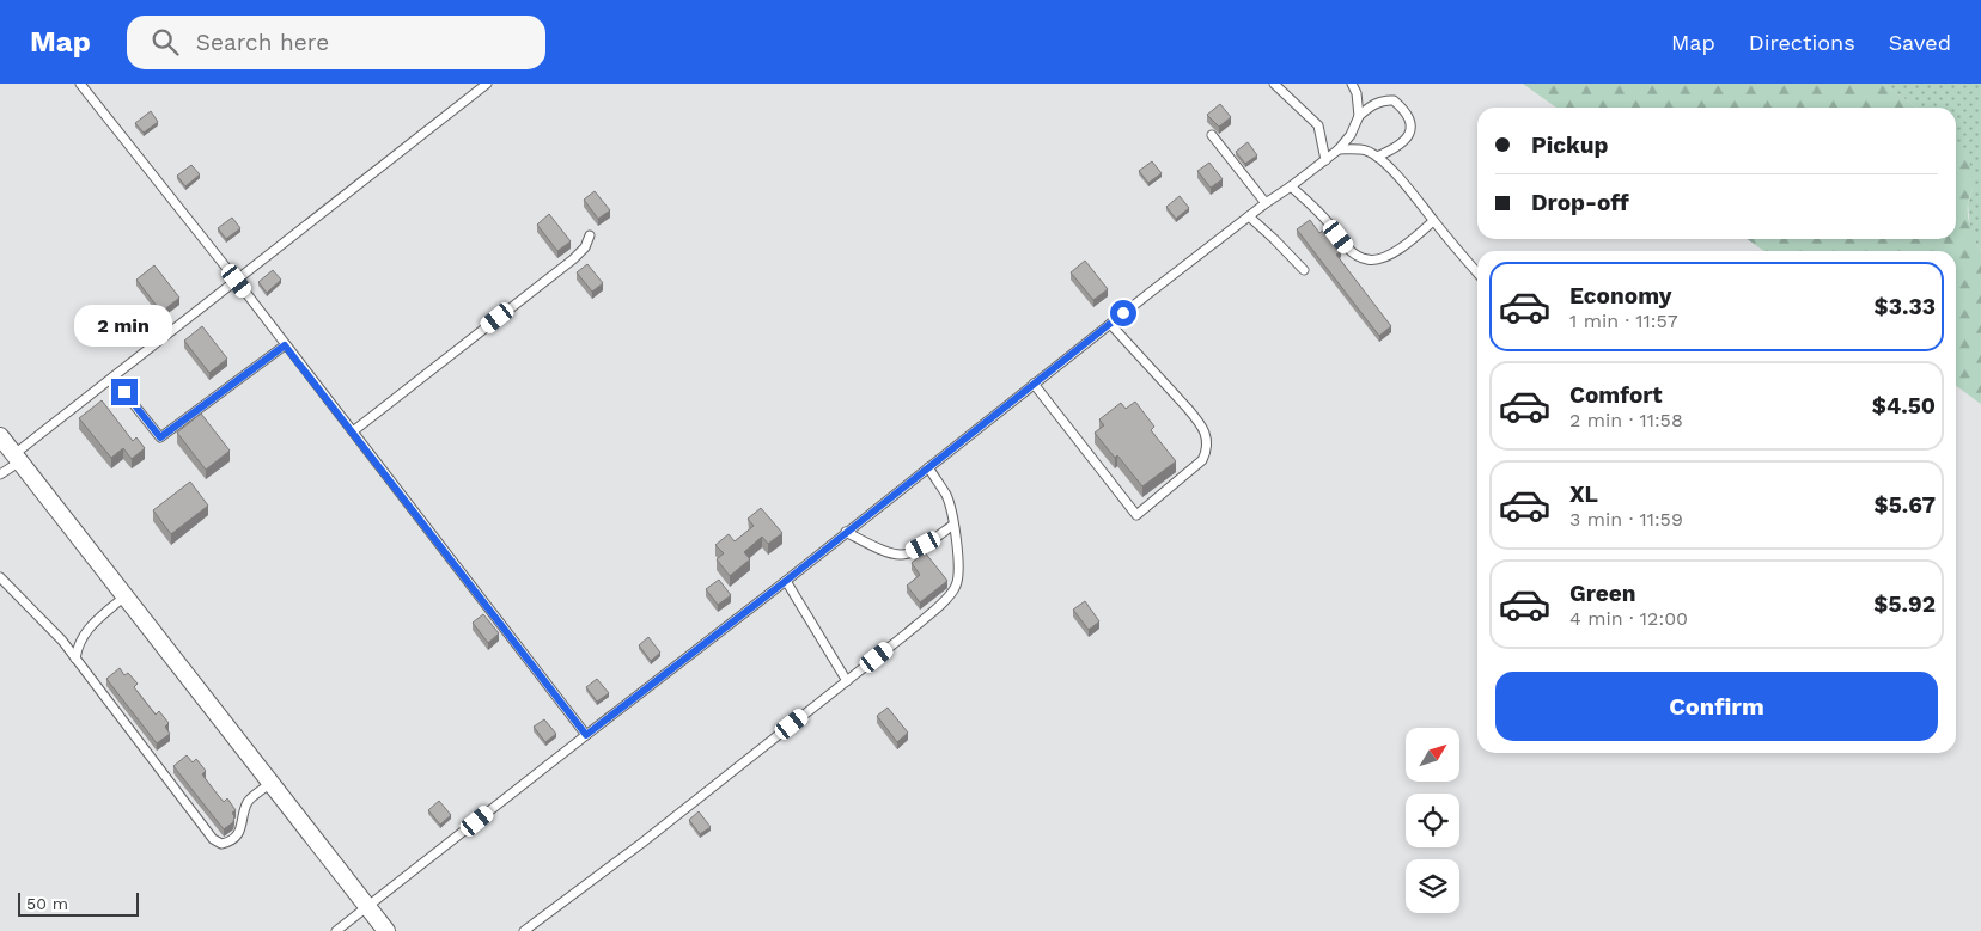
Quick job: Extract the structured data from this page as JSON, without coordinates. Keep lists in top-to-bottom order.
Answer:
{
  "scale_bar": "50 m",
  "north": "top right",
  "page": {
    "header": "Map",
    "search": "Search here",
    "nav": ["Map", "Directions", "Saved"],
    "banner": ["Pickup", "Drop-off"],
    "list": [
      {
        "name": "Economy",
        "note": "1 min · 11:57",
        "value": "$3.33"
      },
      {
        "name": "Comfort",
        "note": "2 min · 11:58",
        "value": "$4.50"
      },
      {
        "name": "XL",
        "note": "3 min · 11:59",
        "value": "$5.67"
      },
      {
        "name": "Green",
        "note": "4 min · 12:00",
        "value": "$5.92"
      }
    ],
    "bubble": "2 min",
    "buttons": "Confirm",
    "scale": "50 m"
  }
}
